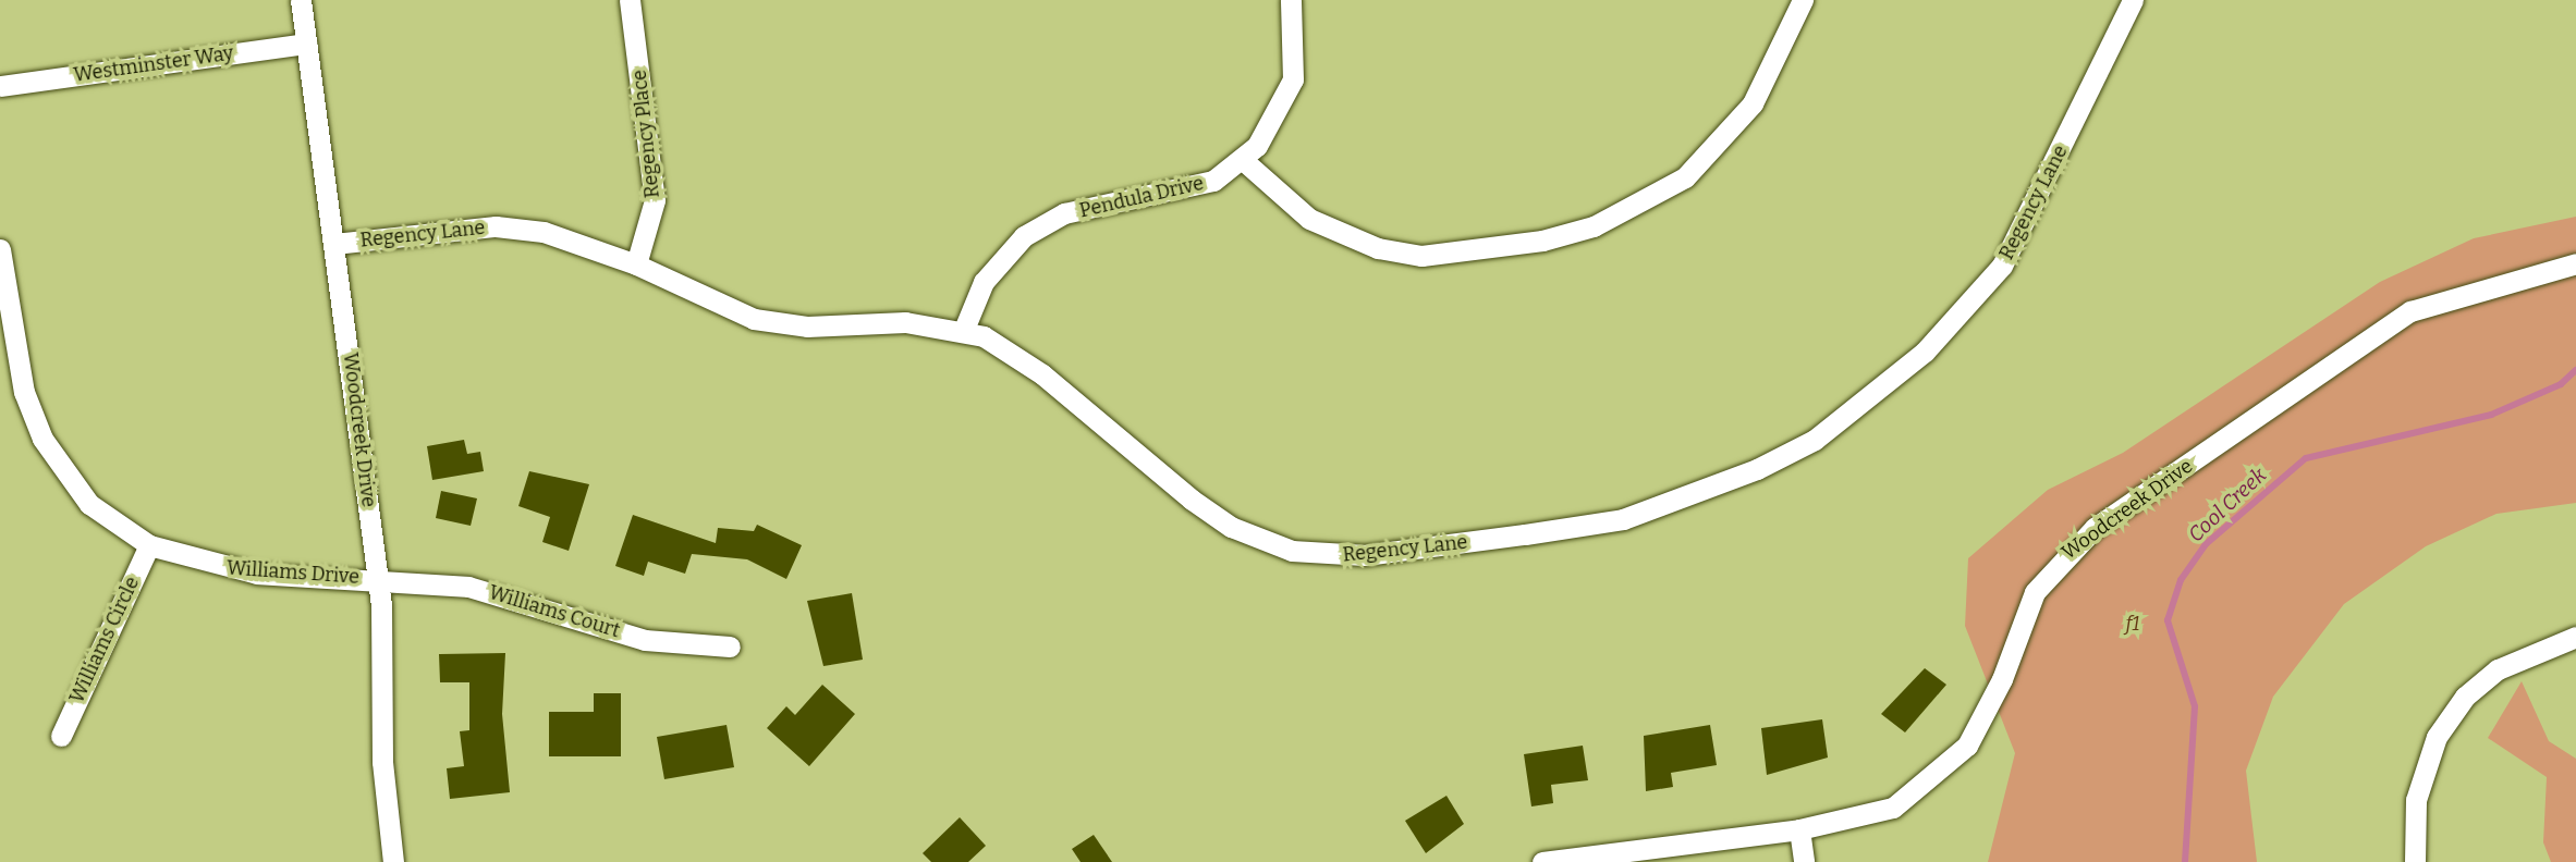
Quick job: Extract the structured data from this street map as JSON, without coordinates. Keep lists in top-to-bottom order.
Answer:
{
  "streets": {
    "street": [
      "Westminster Way",
      "Regency Place",
      "Pendula Drive",
      "Regency Lane",
      "Woodcreek Drive",
      "Williams Drive",
      "Williams Court",
      "Williams Circle"
    ]
  },
  "crossings": [
    ["Westminster Way", "Woodcreek Drive"],
    ["Regency Place", "Regency Lane"],
    ["Pendula Drive", "Regency Lane"],
    ["Regency Lane", "Woodcreek Drive"],
    ["Woodcreek Drive", "Williams Drive"],
    ["Woodcreek Drive", "Williams Court"],
    ["Williams Drive", "Williams Court"],
    ["Williams Drive", "Williams Circle"]
  ],
  "water": ["Cool Creek"],
  "parks": ["f1"]
}
